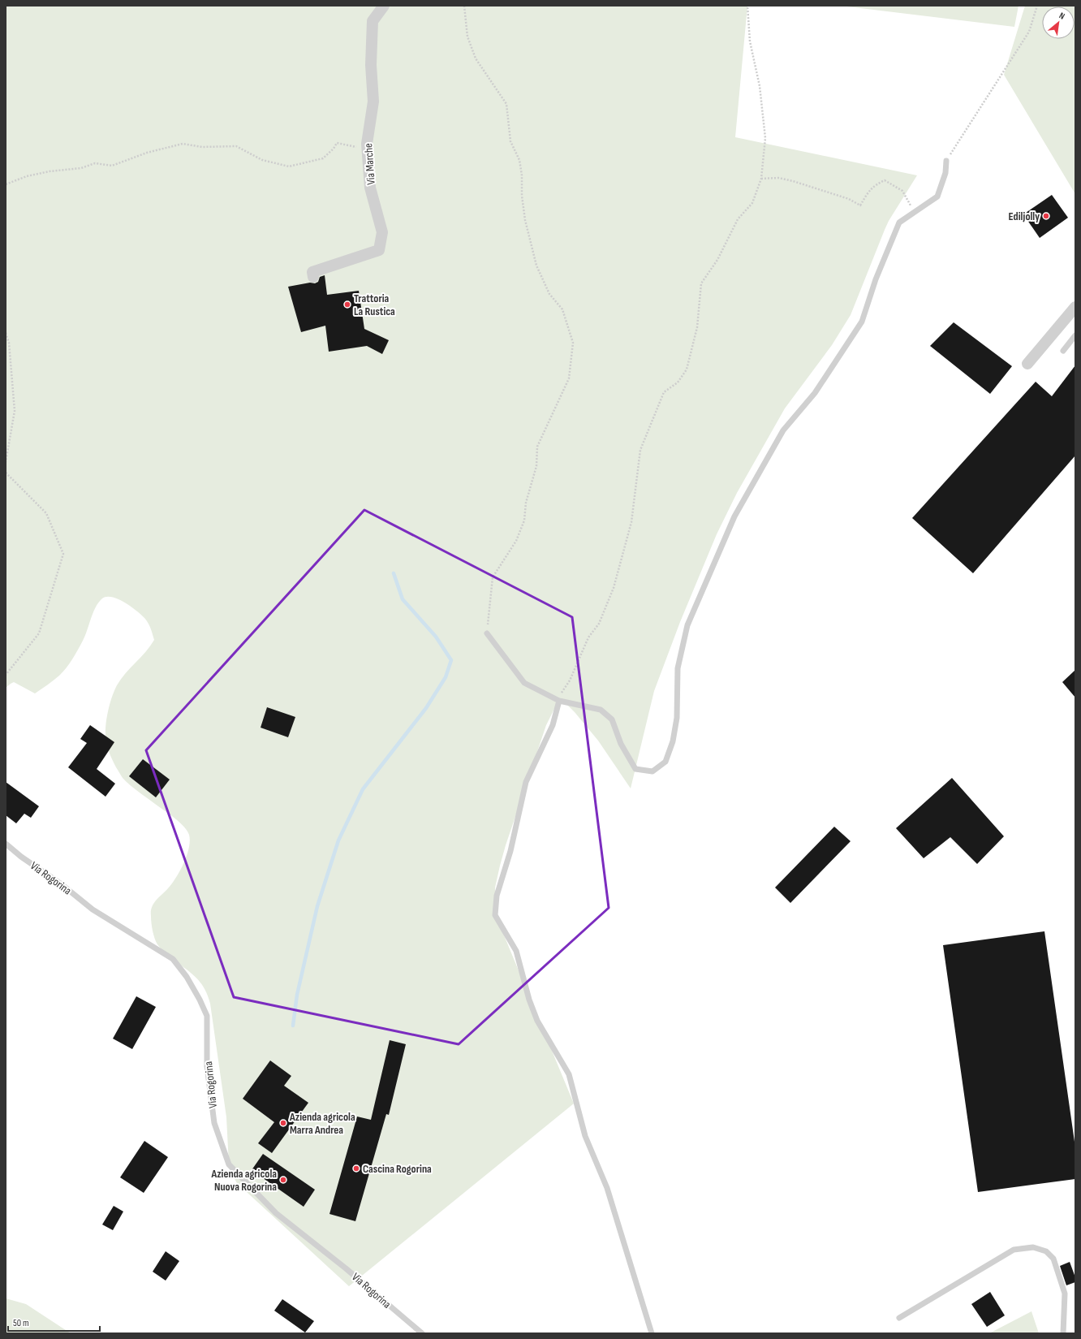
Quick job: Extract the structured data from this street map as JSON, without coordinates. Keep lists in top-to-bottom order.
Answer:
{
  "streets": {
    "street": ["Via Marche"],
    "lane": ["Via Rogorina"]
  },
  "places": [
    "Ediljolly",
    "Trattoria La Rustica",
    "Azienda agricola Marra Andrea",
    "Cascina Rogorina",
    "Azienda agricola Nuova Rogorina"
  ],
  "scale_bar": "50 m",
  "north": "top right"
}
